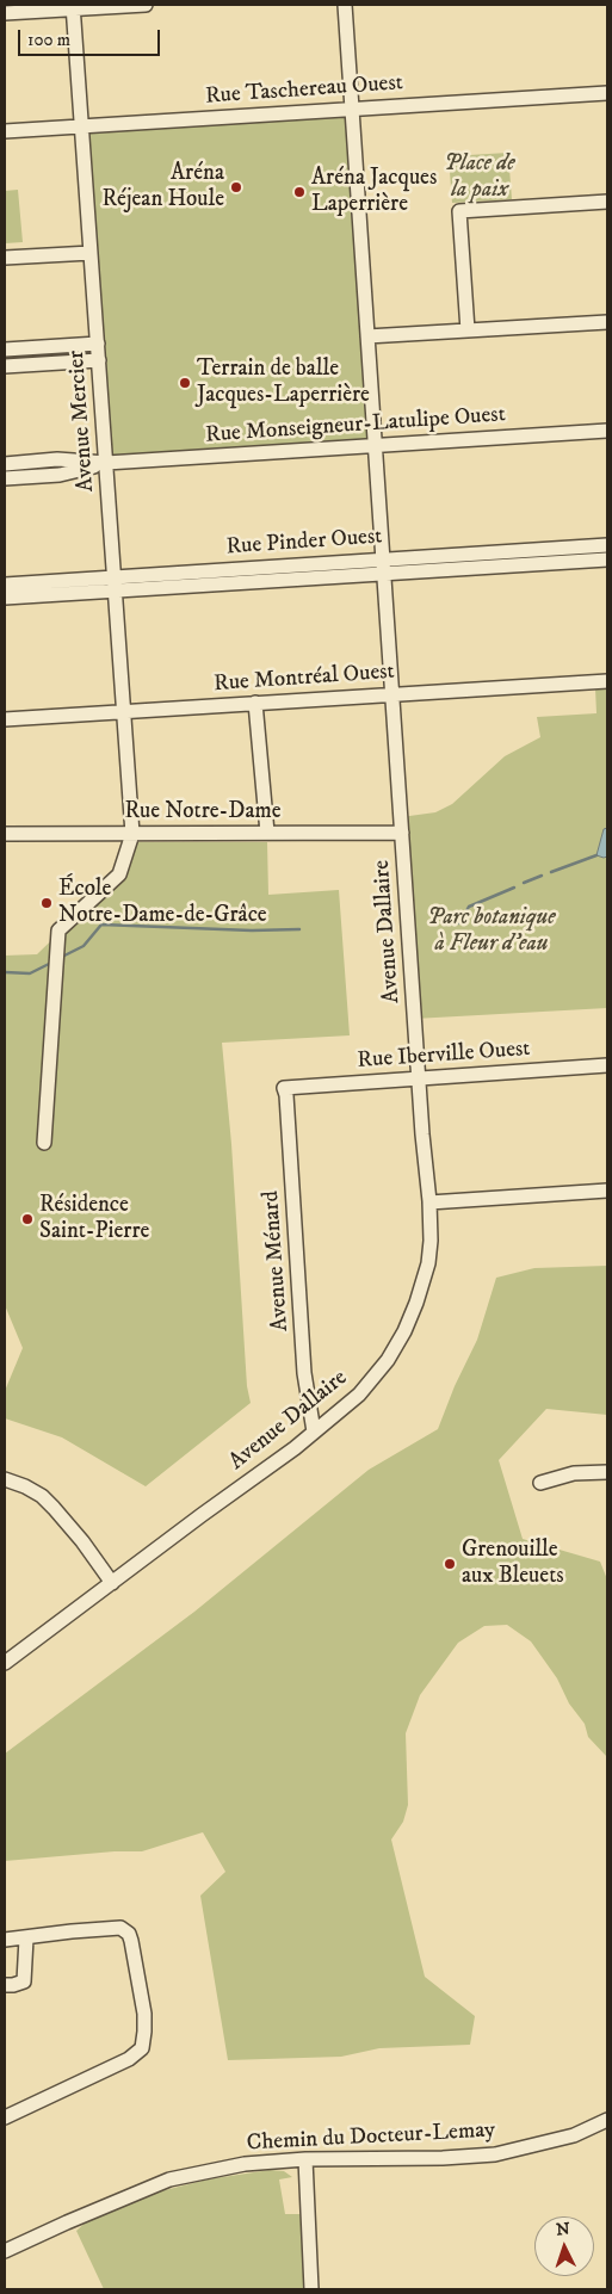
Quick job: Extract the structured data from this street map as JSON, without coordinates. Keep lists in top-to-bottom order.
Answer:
{
  "streets": {
    "street": [
      "Rue Taschereau Ouest",
      "Avenue Mercier",
      "Rue Monseigneur-Latulipe Ouest",
      "Rue Pinder Ouest",
      "Rue Montréal Ouest",
      "Rue Notre-Dame",
      "Avenue Dallaire",
      "Rue Iberville Ouest",
      "Avenue Ménard",
      "Chemin du Docteur-Lemay"
    ]
  },
  "crossings": [
    ["Rue Taschereau Ouest", "Avenue Mercier"],
    ["Rue Taschereau Ouest", "Avenue Dallaire"],
    ["Avenue Mercier", "Rue Monseigneur-Latulipe Ouest"],
    ["Avenue Mercier", "Rue Pinder Ouest"],
    ["Avenue Mercier", "Rue Montréal Ouest"],
    ["Avenue Mercier", "Rue Notre-Dame"],
    ["Rue Monseigneur-Latulipe Ouest", "Avenue Dallaire"],
    ["Rue Pinder Ouest", "Avenue Dallaire"],
    ["Rue Montréal Ouest", "Avenue Dallaire"],
    ["Rue Notre-Dame", "Avenue Dallaire"],
    ["Avenue Dallaire", "Rue Iberville Ouest"],
    ["Avenue Dallaire", "Avenue Ménard"],
    ["Rue Iberville Ouest", "Avenue Ménard"]
  ],
  "parks": ["Place de la paix", "Parc botanique à Fleur d'eau"],
  "places": [
    "Aréna Réjean Houle",
    "Aréna Jacques Laperrière",
    "Terrain de balle Jacques-Laperrière",
    "École Notre-Dame-de-Grâce",
    "Résidence Saint-Pierre",
    "Grenouille aux Bleuets"
  ],
  "scale_bar": "100 m",
  "north": "top"
}
